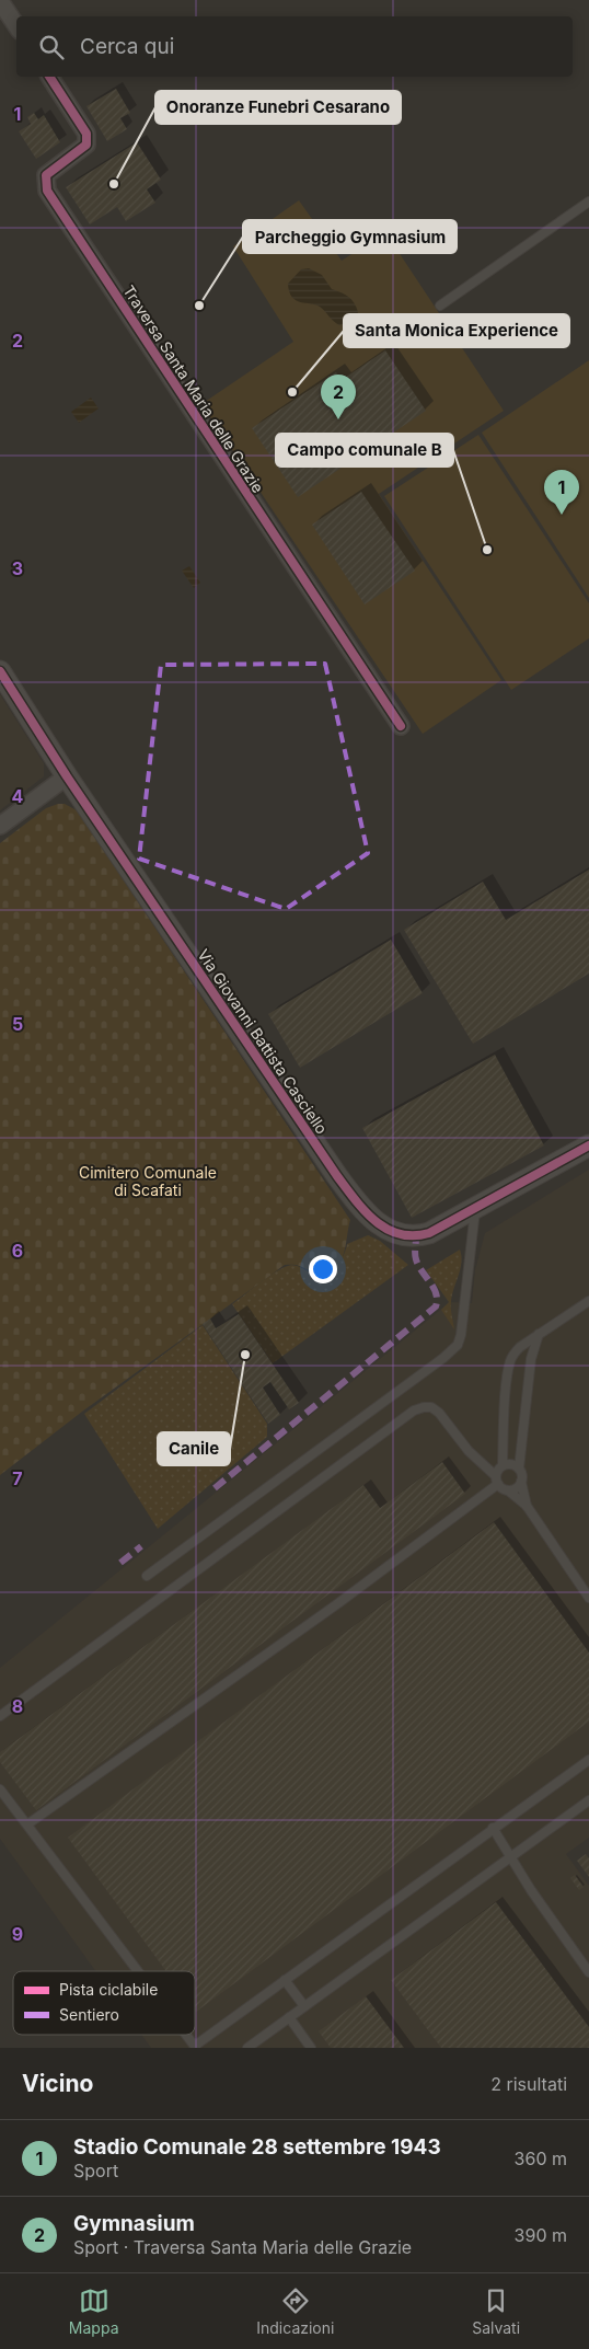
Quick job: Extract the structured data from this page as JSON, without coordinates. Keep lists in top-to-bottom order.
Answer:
{
  "streets": {
    "street": ["Traversa Santa Maria delle Grazie", "Via Giovanni Battista Casciello"]
  },
  "parks": ["Cimitero Comunale di Scafati"],
  "places": [
    "Onoranze Funebri Cesarano",
    "Parcheggio Gymnasium",
    "Santa Monica Experience",
    "Campo comunale B",
    "Canile"
  ],
  "legend": ["Pista ciclabile", "Sentiero"],
  "page": {
    "search": "Cerca qui",
    "pins": ["2", "1"],
    "heading": ["Vicino", "2 risultati"],
    "list": [
      {
        "mark": "1",
        "name": "Stadio Comunale 28 settembre 1943",
        "note": "Sport",
        "value": "360 m"
      },
      {
        "mark": "2",
        "name": "Gymnasium",
        "note": "Sport · Traversa Santa Maria delle Grazie",
        "value": "390 m"
      }
    ],
    "nav": ["Mappa", "Indicazioni", "Salvati"]
  },
  "grid": {
    "rows": [
      "1",
      "2",
      "3",
      "4",
      "5",
      "6",
      "7",
      "8",
      "9"
    ]
  }
}
